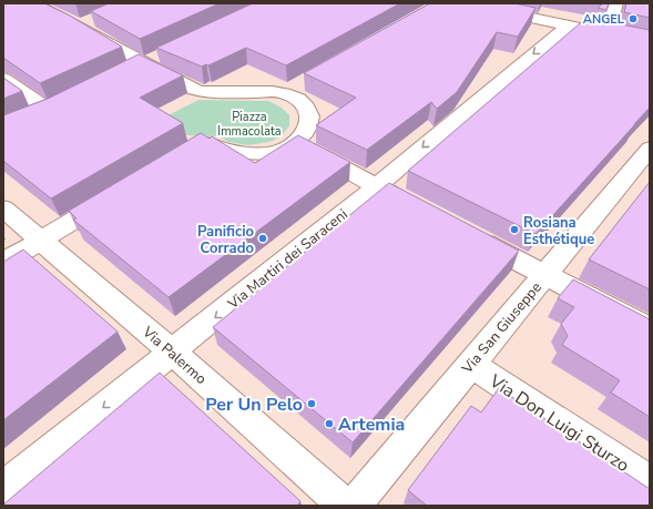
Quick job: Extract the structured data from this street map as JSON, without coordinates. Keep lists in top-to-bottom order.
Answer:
{
  "streets": {
    "street": [
      "Via Martiri dei Saraceni",
      "Via San Giuseppe",
      "Via Palermo",
      "Via Don Luigi Sturzo"
    ]
  },
  "crossings": [
    ["Via Martiri dei Saraceni", "Via Palermo"],
    ["Via San Giuseppe", "Via Don Luigi Sturzo"]
  ],
  "one_way": ["Via Martiri dei Saraceni"],
  "parks": ["Piazza Immacolata"],
  "places": [
    "ANGEL",
    "Rosiana Esthétique",
    "Panificio Corrado",
    "Per Un Pelo",
    "Artemia"
  ]
}
